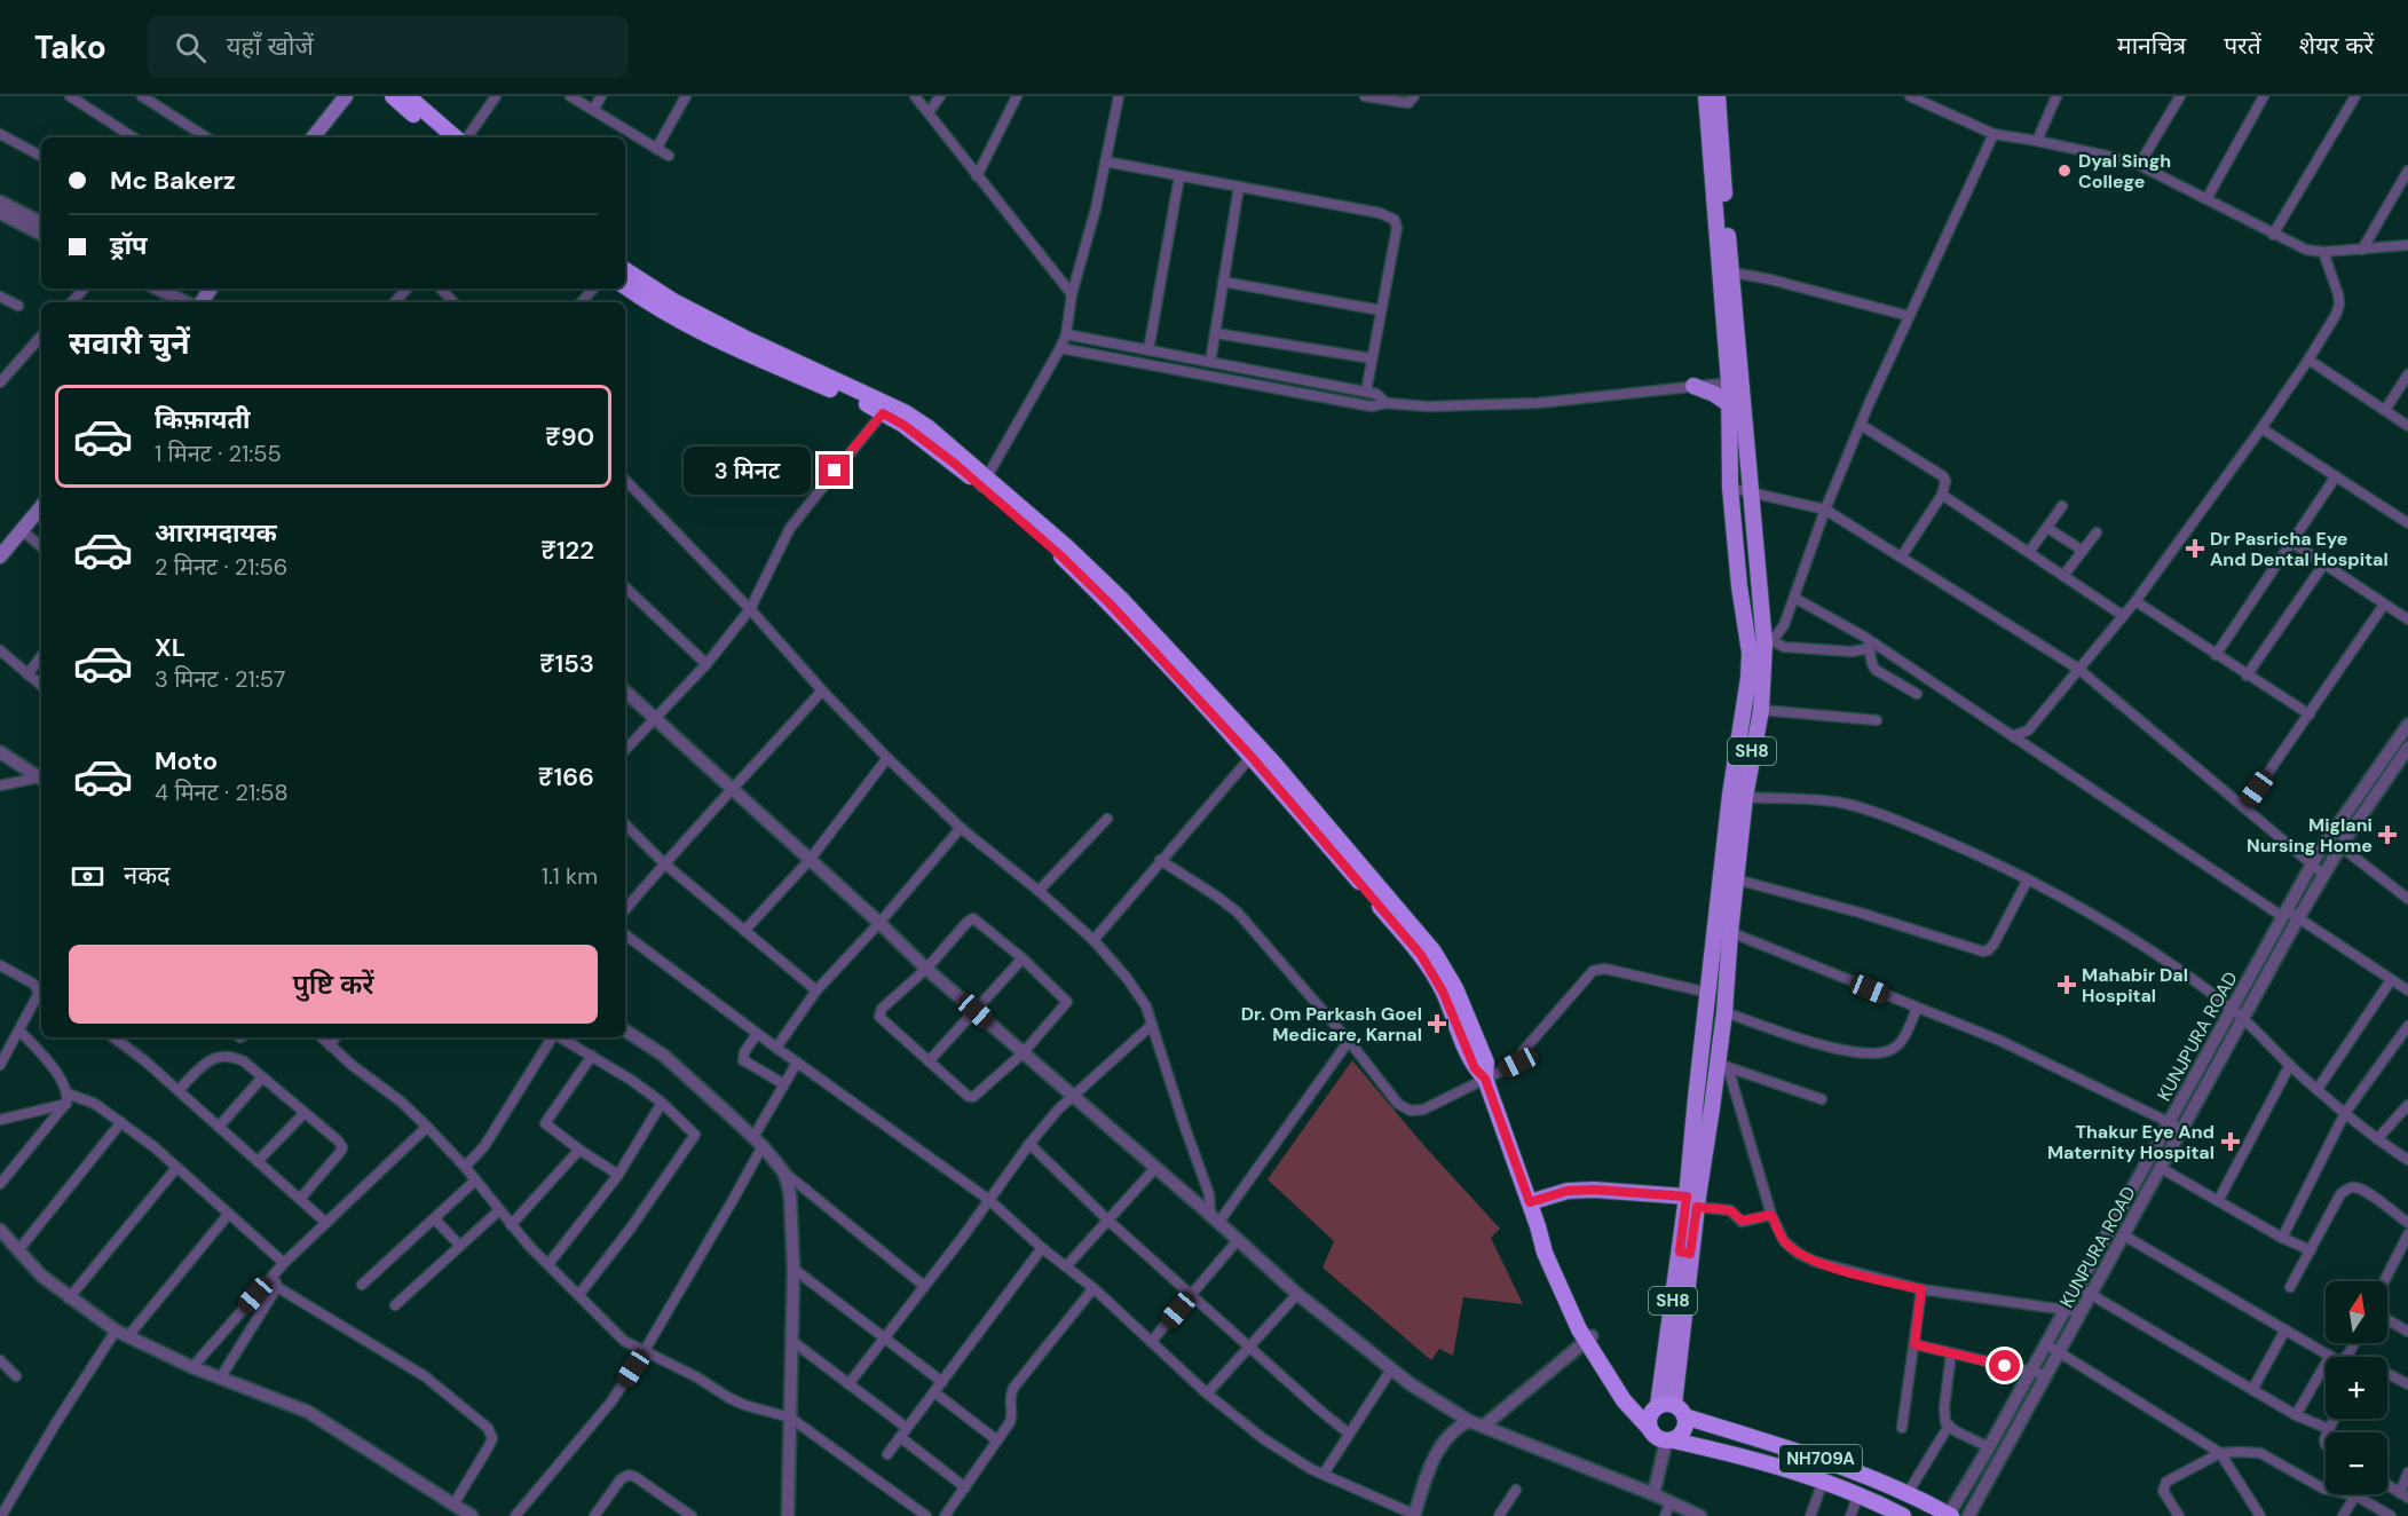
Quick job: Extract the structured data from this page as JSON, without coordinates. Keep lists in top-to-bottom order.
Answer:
{
  "streets": {
    "highway": ["NH709A"],
    "main road": ["SH8"],
    "street": ["KUNJPURA ROAD", "KUNPURA ROAD"]
  },
  "crossings": [
    ["SH8", "NH709A"],
    ["KUNJPURA ROAD", "KUNPURA ROAD"],
    ["KUNJPURA ROAD", "NH709A"]
  ],
  "places": {
    "other": ["Dyal Singh College"],
    "health": [
      "Dr Pasricha Eye And Dental Hospital",
      "Miglani Nursing Home",
      "Mahabir Dal Hospital",
      "Dr. Om Parkash Goel Medicare, Karnal",
      "Thakur Eye And Maternity Hospital"
    ]
  },
  "north": "top",
  "page": {
    "header": "Tako",
    "search": "यहाँ खोजें",
    "nav": ["मानचित्र", "परतें", "शेयर करें"],
    "banner": ["Mc Bakerz", "ड्रॉप"],
    "heading": "सवारी चुनें",
    "list": [
      {
        "name": "किफ़ायती",
        "note": "1 मिनट · 21:55",
        "value": "₹90"
      },
      {
        "name": "आरामदायक",
        "note": "2 मिनट · 21:56",
        "value": "₹122"
      },
      {
        "name": "XL",
        "note": "3 मिनट · 21:57",
        "value": "₹153"
      },
      {
        "name": "Moto",
        "note": "4 मिनट · 21:58",
        "value": "₹166"
      }
    ],
    "bubble": "3 मिनट",
    "pay": ["नकद", "1.1 km"],
    "buttons": "पुष्टि करें",
    "map_buttons": ["+", "−"]
  }
}
